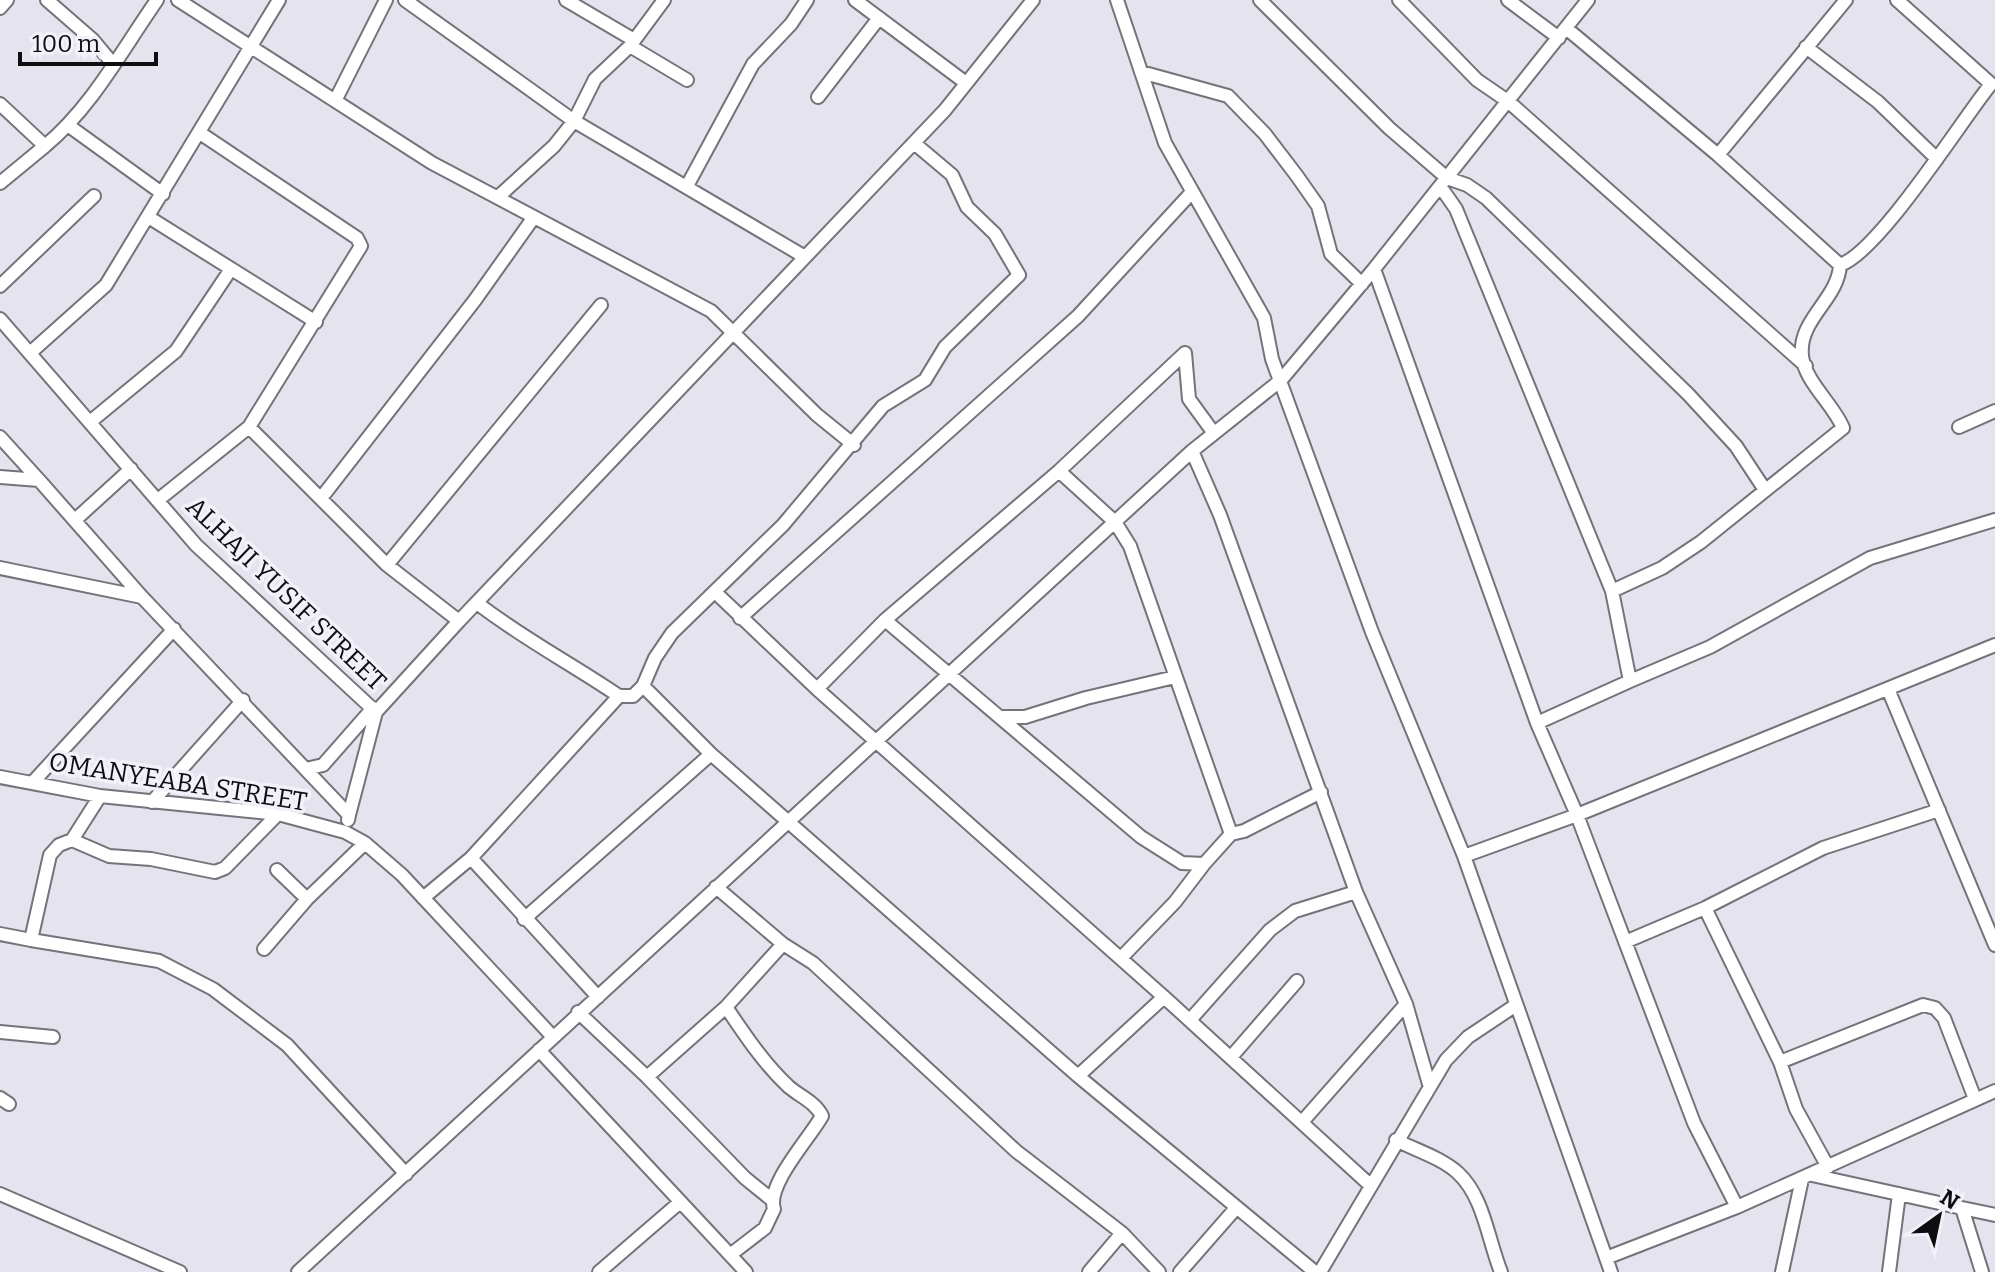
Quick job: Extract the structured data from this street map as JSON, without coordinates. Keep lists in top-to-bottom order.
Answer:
{
  "streets": {
    "street": ["ALHAJI YUSIF STREET", "OMANYEABA STREET"]
  },
  "crossings": [
    ["ALHAJI YUSIF STREET", "OMANYEABA STREET"]
  ],
  "scale_bar": "100 m",
  "north": "top right"
}
